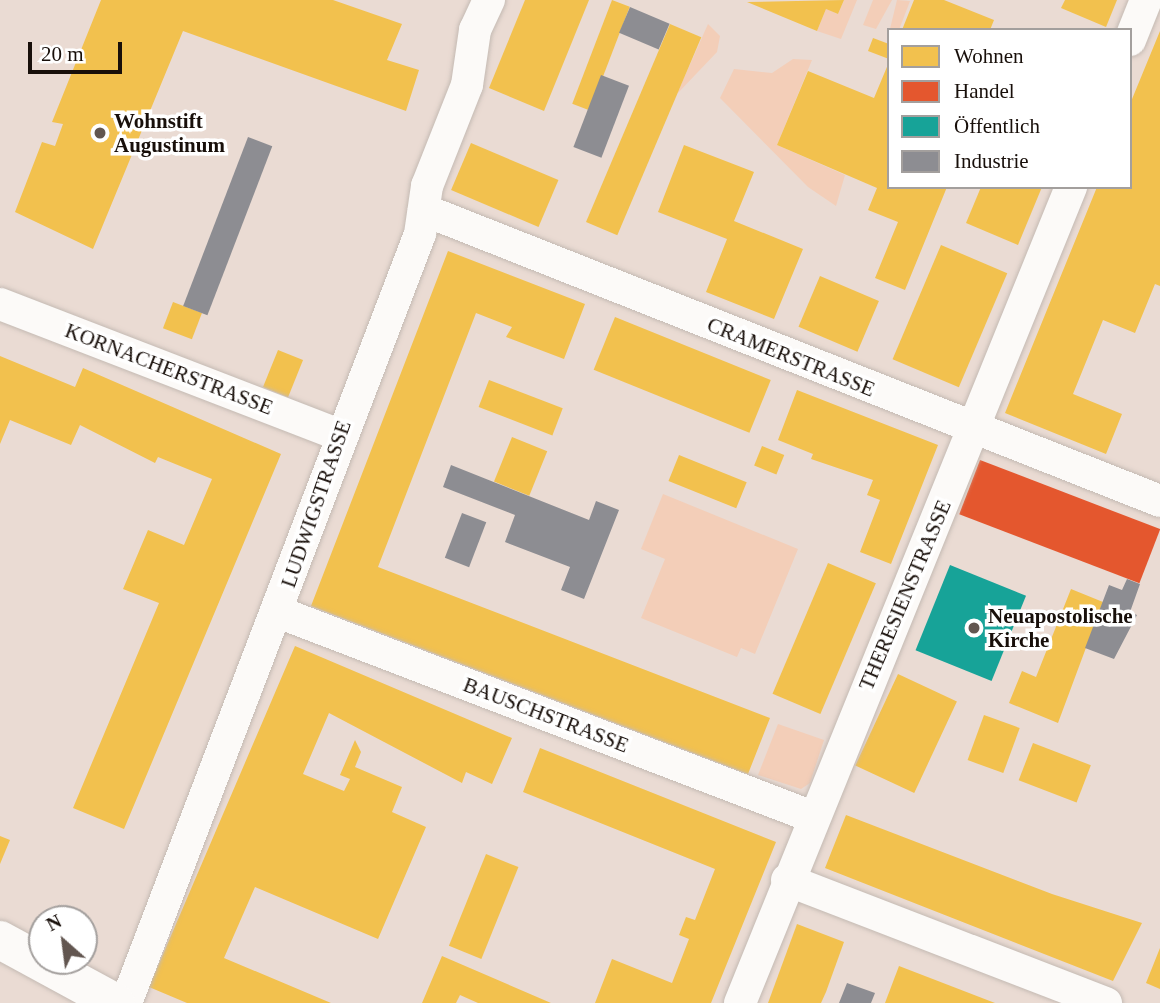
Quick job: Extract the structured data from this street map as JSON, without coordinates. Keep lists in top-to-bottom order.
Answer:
{
  "streets": {
    "street": [
      "CRAMERSTRASSE",
      "KORNACHERSTRASSE",
      "LUDWIGSTRASSE",
      "THERESIENSTRASSE",
      "BAUSCHSTRASSE"
    ]
  },
  "crossings": [
    ["CRAMERSTRASSE", "LUDWIGSTRASSE"],
    ["CRAMERSTRASSE", "THERESIENSTRASSE"],
    ["KORNACHERSTRASSE", "LUDWIGSTRASSE"],
    ["LUDWIGSTRASSE", "BAUSCHSTRASSE"],
    ["THERESIENSTRASSE", "BAUSCHSTRASSE"]
  ],
  "places": ["Wohnstift Augustinum", "Neuapostolische Kirche"],
  "legend": [
    "Wohnen",
    "Handel",
    "Öffentlich",
    "Industrie"
  ],
  "scale_bar": "20 m",
  "north": "top left"
}
